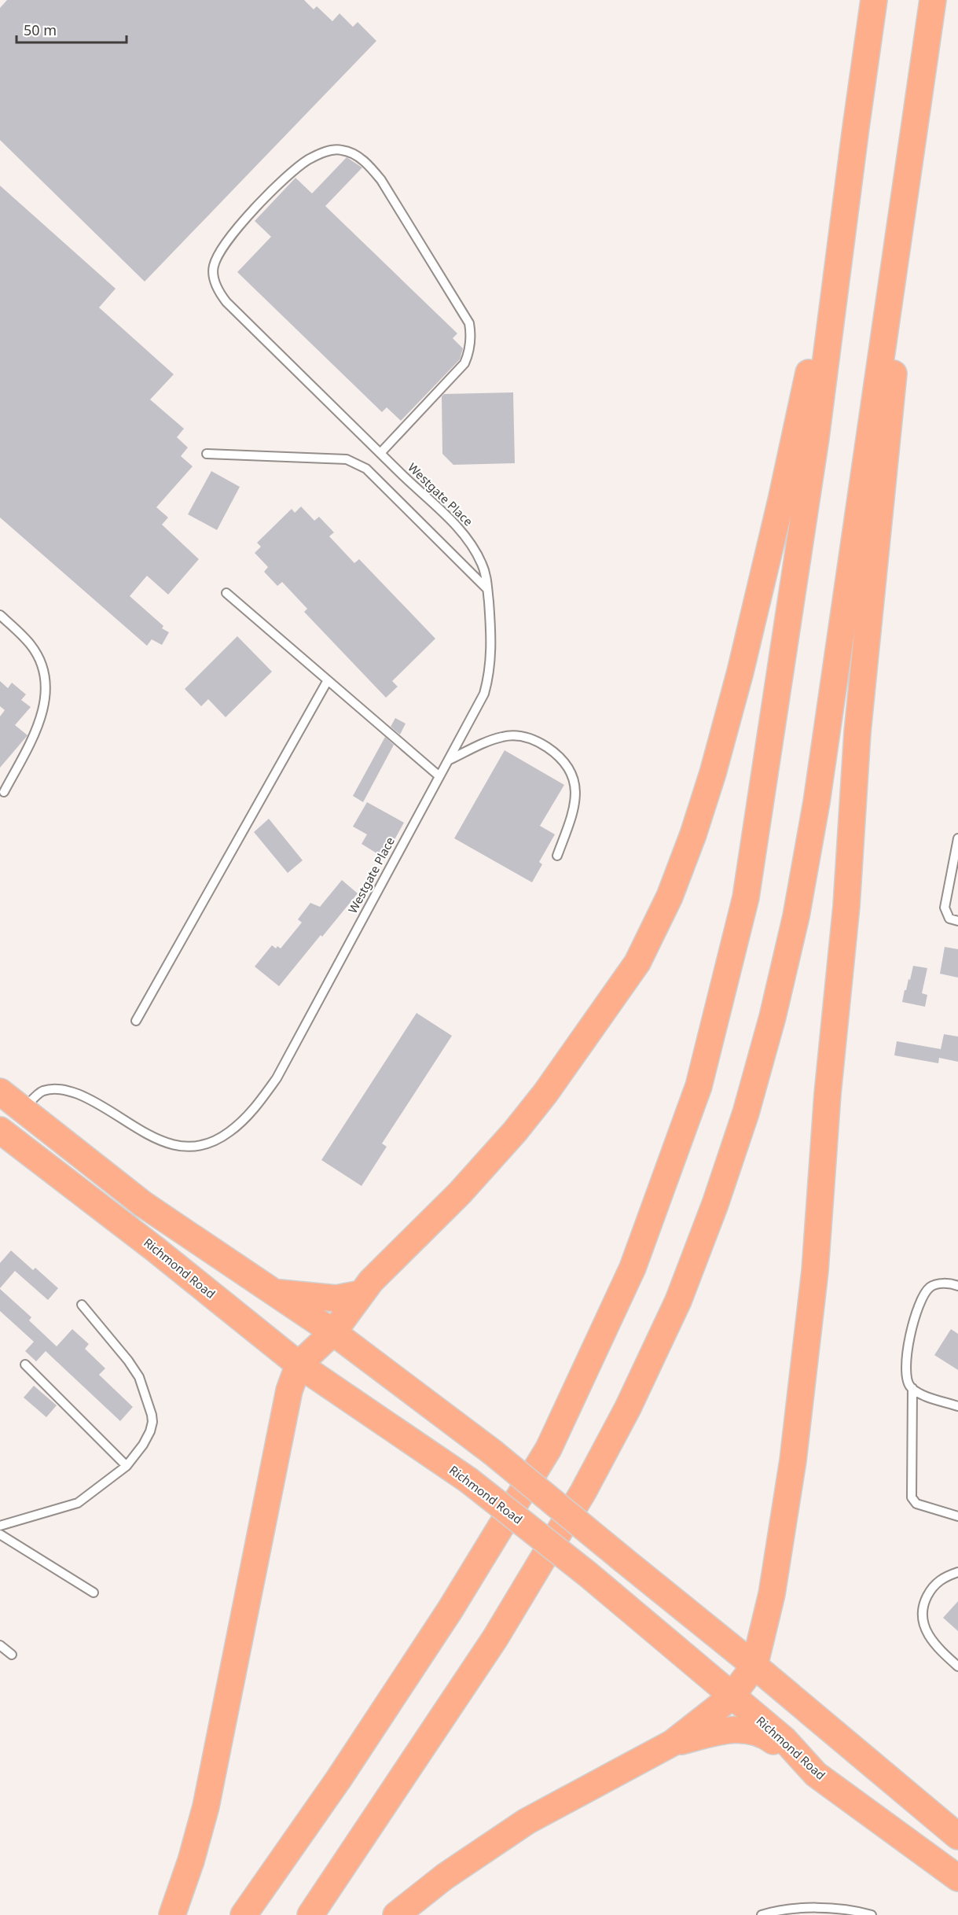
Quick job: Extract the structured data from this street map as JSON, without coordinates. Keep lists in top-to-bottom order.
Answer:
{
  "streets": {
    "highway": ["Richmond Road"],
    "lane": ["Westgate Place"]
  },
  "scale_bar": "50 m"
}
